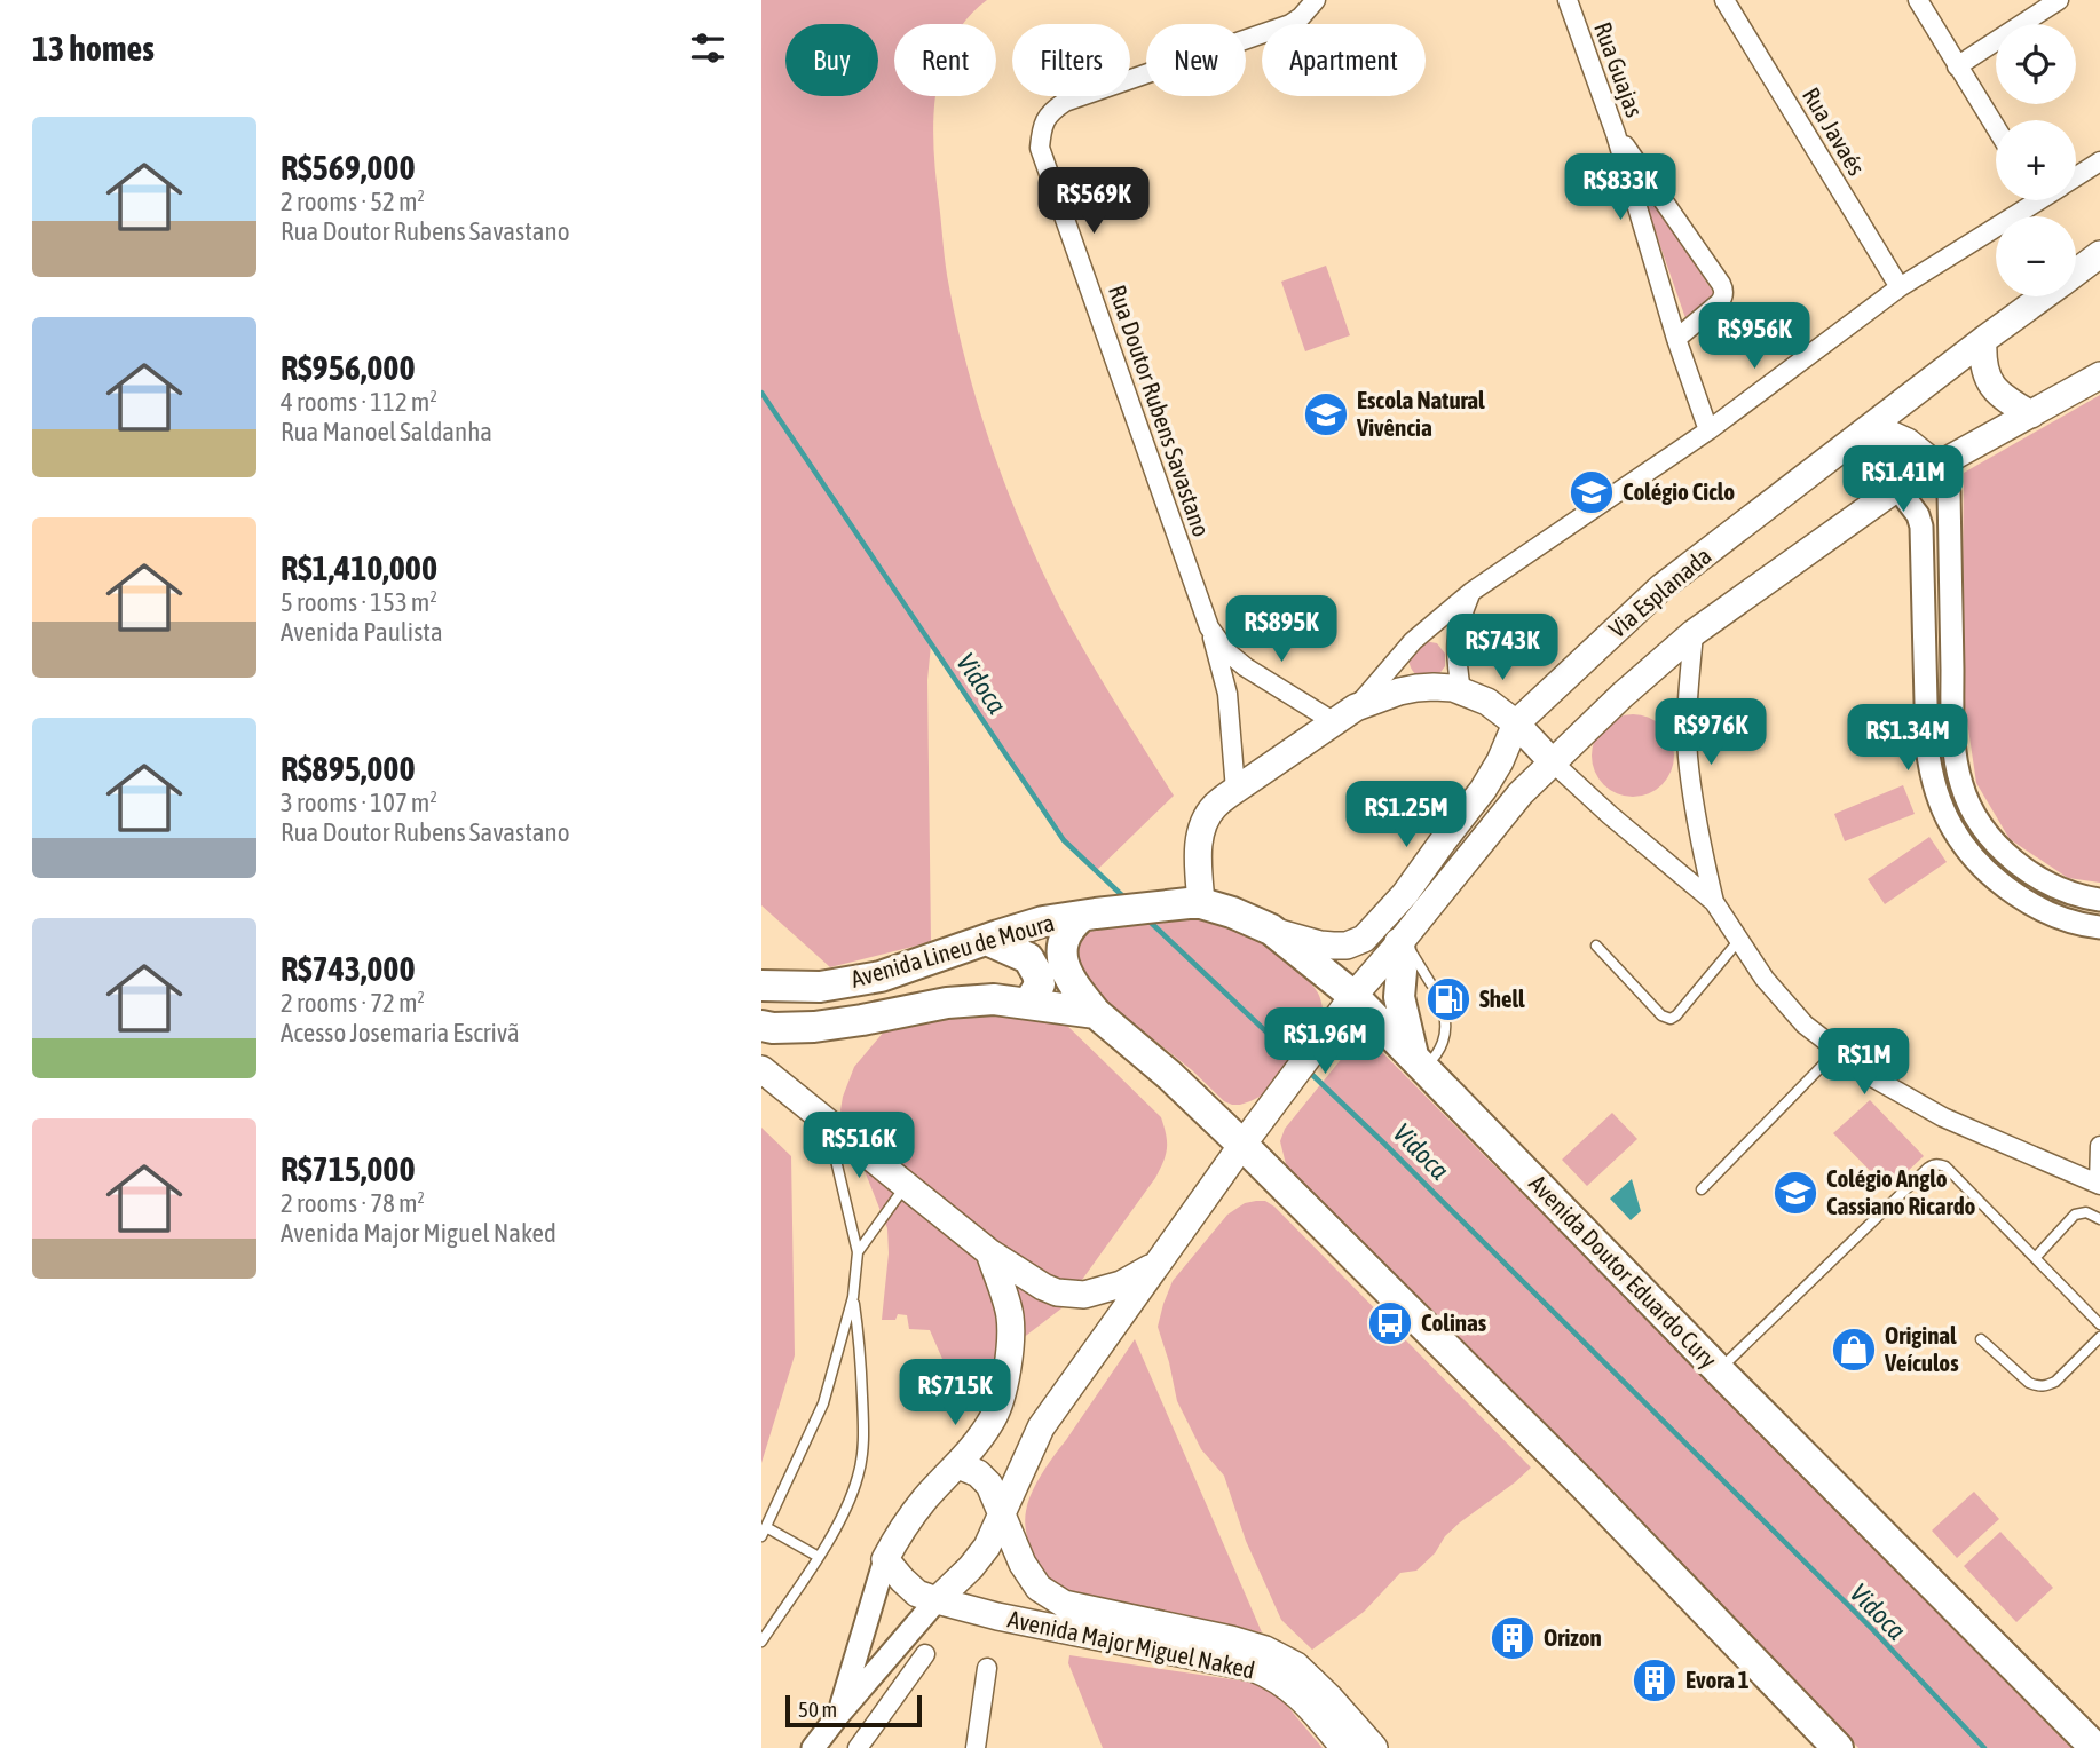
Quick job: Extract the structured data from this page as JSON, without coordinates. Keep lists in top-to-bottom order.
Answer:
{
  "streets": {
    "main road": [
      "Via Esplanada",
      "Avenida Lineu de Moura",
      "Avenida Doutor Eduardo Cury",
      "Avenida Major Miguel Naked"
    ],
    "street": ["Rua Guajas", "Rua Javaés", "Rua Doutor Rubens Savastano"]
  },
  "crossings": [
    ["Via Esplanada", "Avenida Doutor Eduardo Cury"],
    ["Avenida Lineu de Moura", "Avenida Doutor Eduardo Cury"]
  ],
  "water": ["Vidoca"],
  "places": {
    "school or university": ["Escola Natural Vivência", "Colégio Ciclo", "Colégio Anglo Cassiano Ricardo"],
    "fuel station": ["Shell"],
    "bus stop": ["Colinas"],
    "shop": ["Original Veículos"],
    "building": ["Orizon", "Evora 1"]
  },
  "scale_bar": "50 m",
  "page": {
    "heading": "13 homes",
    "map_buttons": ["+", "−"],
    "chip": [
      "Buy",
      "Rent",
      "Filters",
      "New",
      "Apartment"
    ],
    "list": [
      {
        "name": "R$569,000",
        "note": "2 rooms · 52 m² · Rua Doutor Rubens Savastano"
      },
      {
        "name": "R$956,000",
        "note": "4 rooms · 112 m² · Rua Manoel Saldanha"
      },
      {
        "name": "R$1,410,000",
        "note": "5 rooms · 153 m² · Avenida Paulista"
      },
      {
        "name": "R$895,000",
        "note": "3 rooms · 107 m² · Rua Doutor Rubens Savastano"
      },
      {
        "name": "R$743,000",
        "note": "2 rooms · 72 m² · Acesso Josemaria Escrivã"
      },
      {
        "name": "R$715,000",
        "note": "2 rooms · 78 m² · Avenida Major Miguel Naked"
      }
    ],
    "price": [
      "R$833K",
      "R$569K",
      "R$956K",
      "R$1.41M",
      "R$895K",
      "R$743K",
      "R$976K",
      "R$1.34M",
      "R$1.25M",
      "R$1.96M",
      "R$1M",
      "R$516K",
      "R$715K"
    ],
    "scale": "50 m"
  }
}
